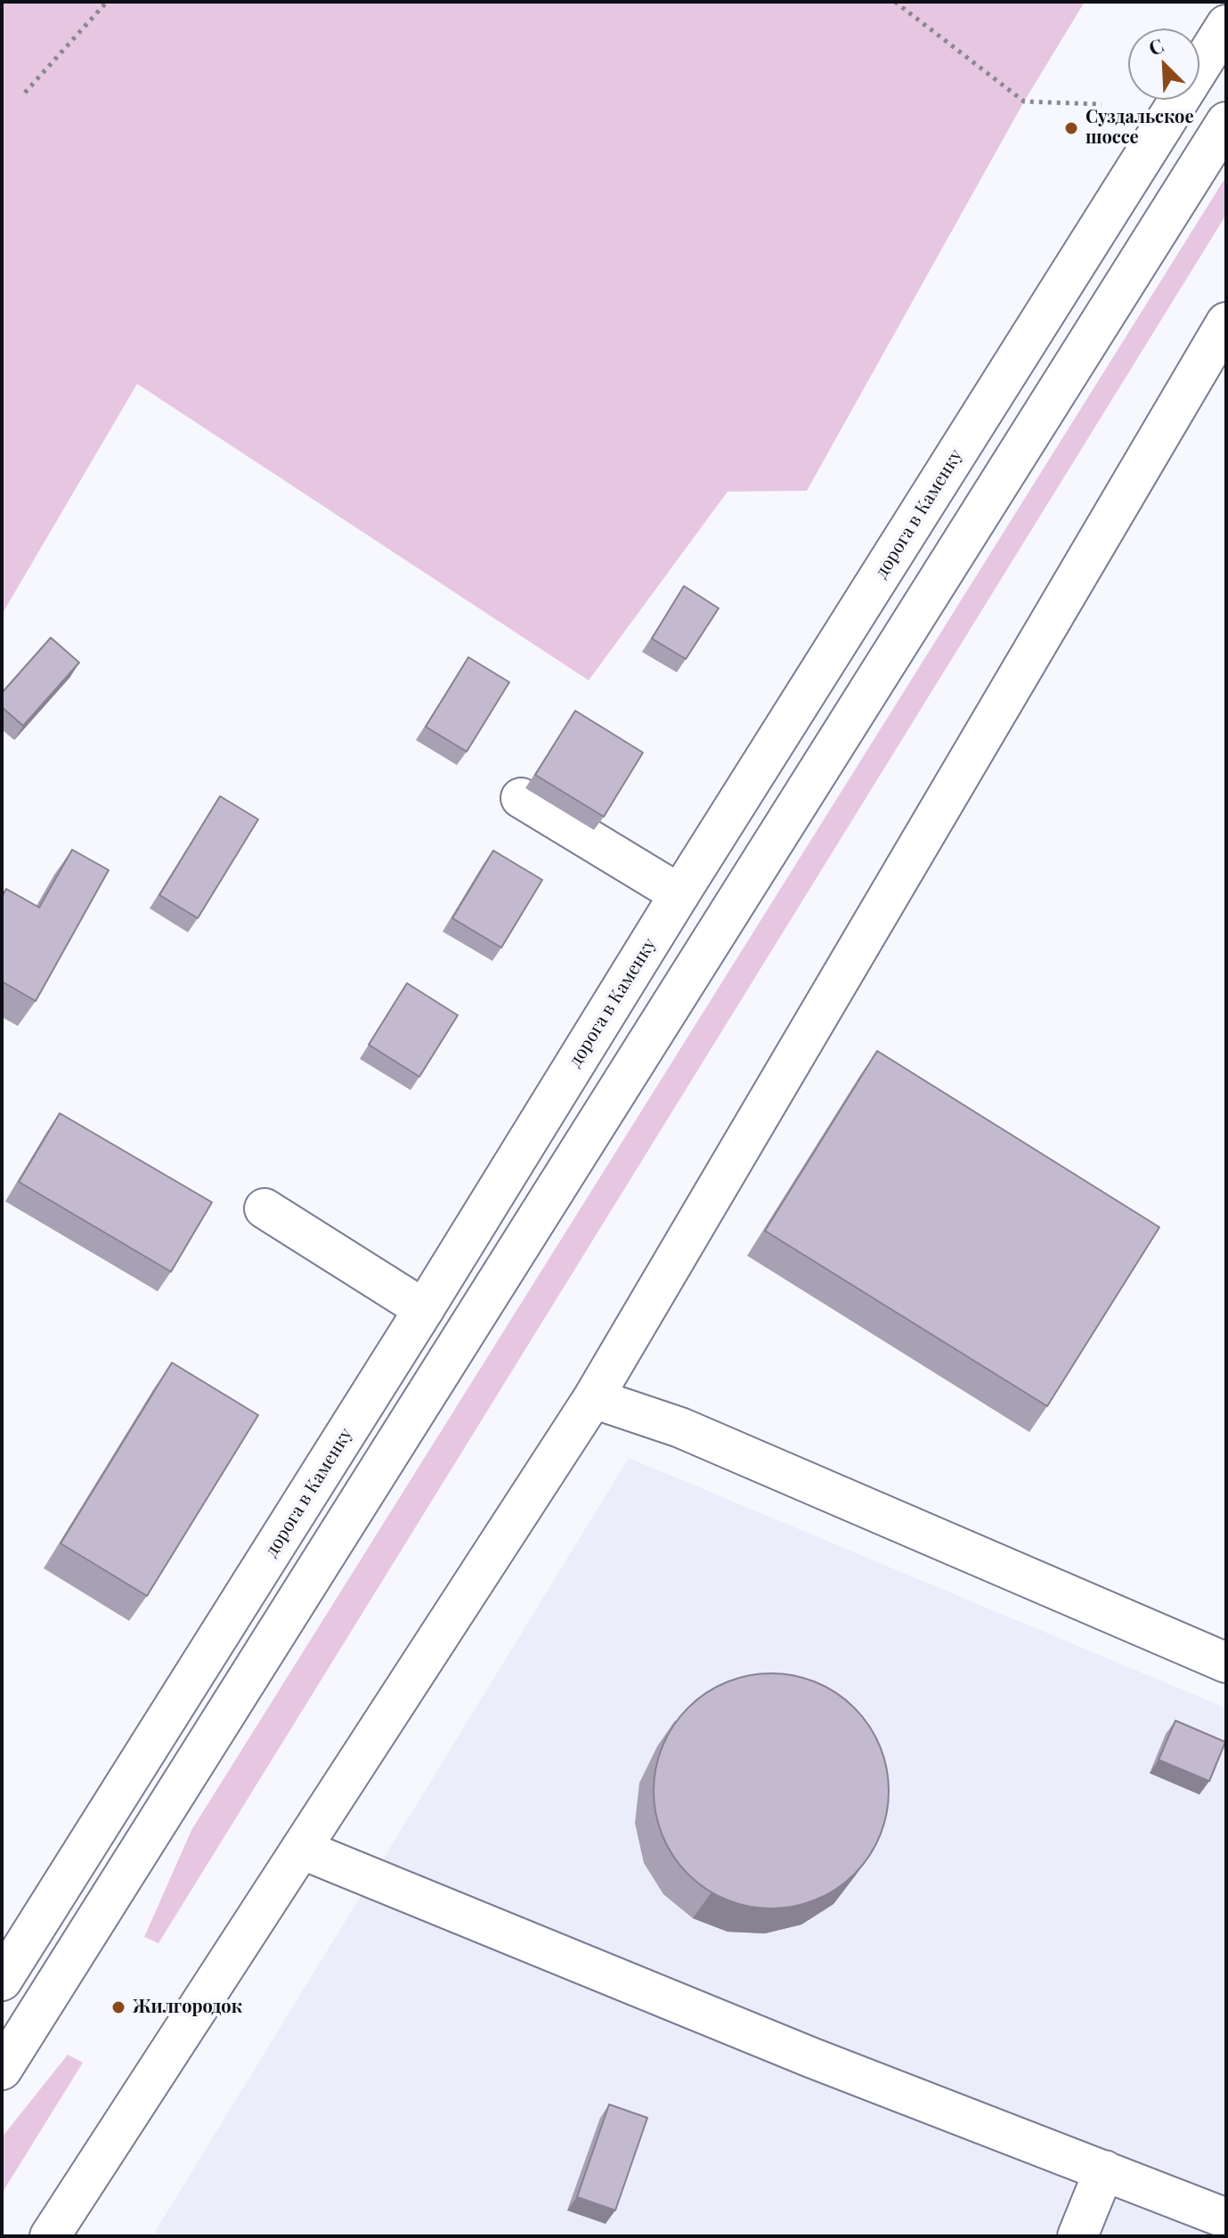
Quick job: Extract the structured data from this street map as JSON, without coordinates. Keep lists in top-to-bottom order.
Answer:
{
  "streets": {
    "main road": ["дорога в Каменку"]
  },
  "places": ["Суздальское шоссе", "Жилгородок"],
  "north": "top left"
}
